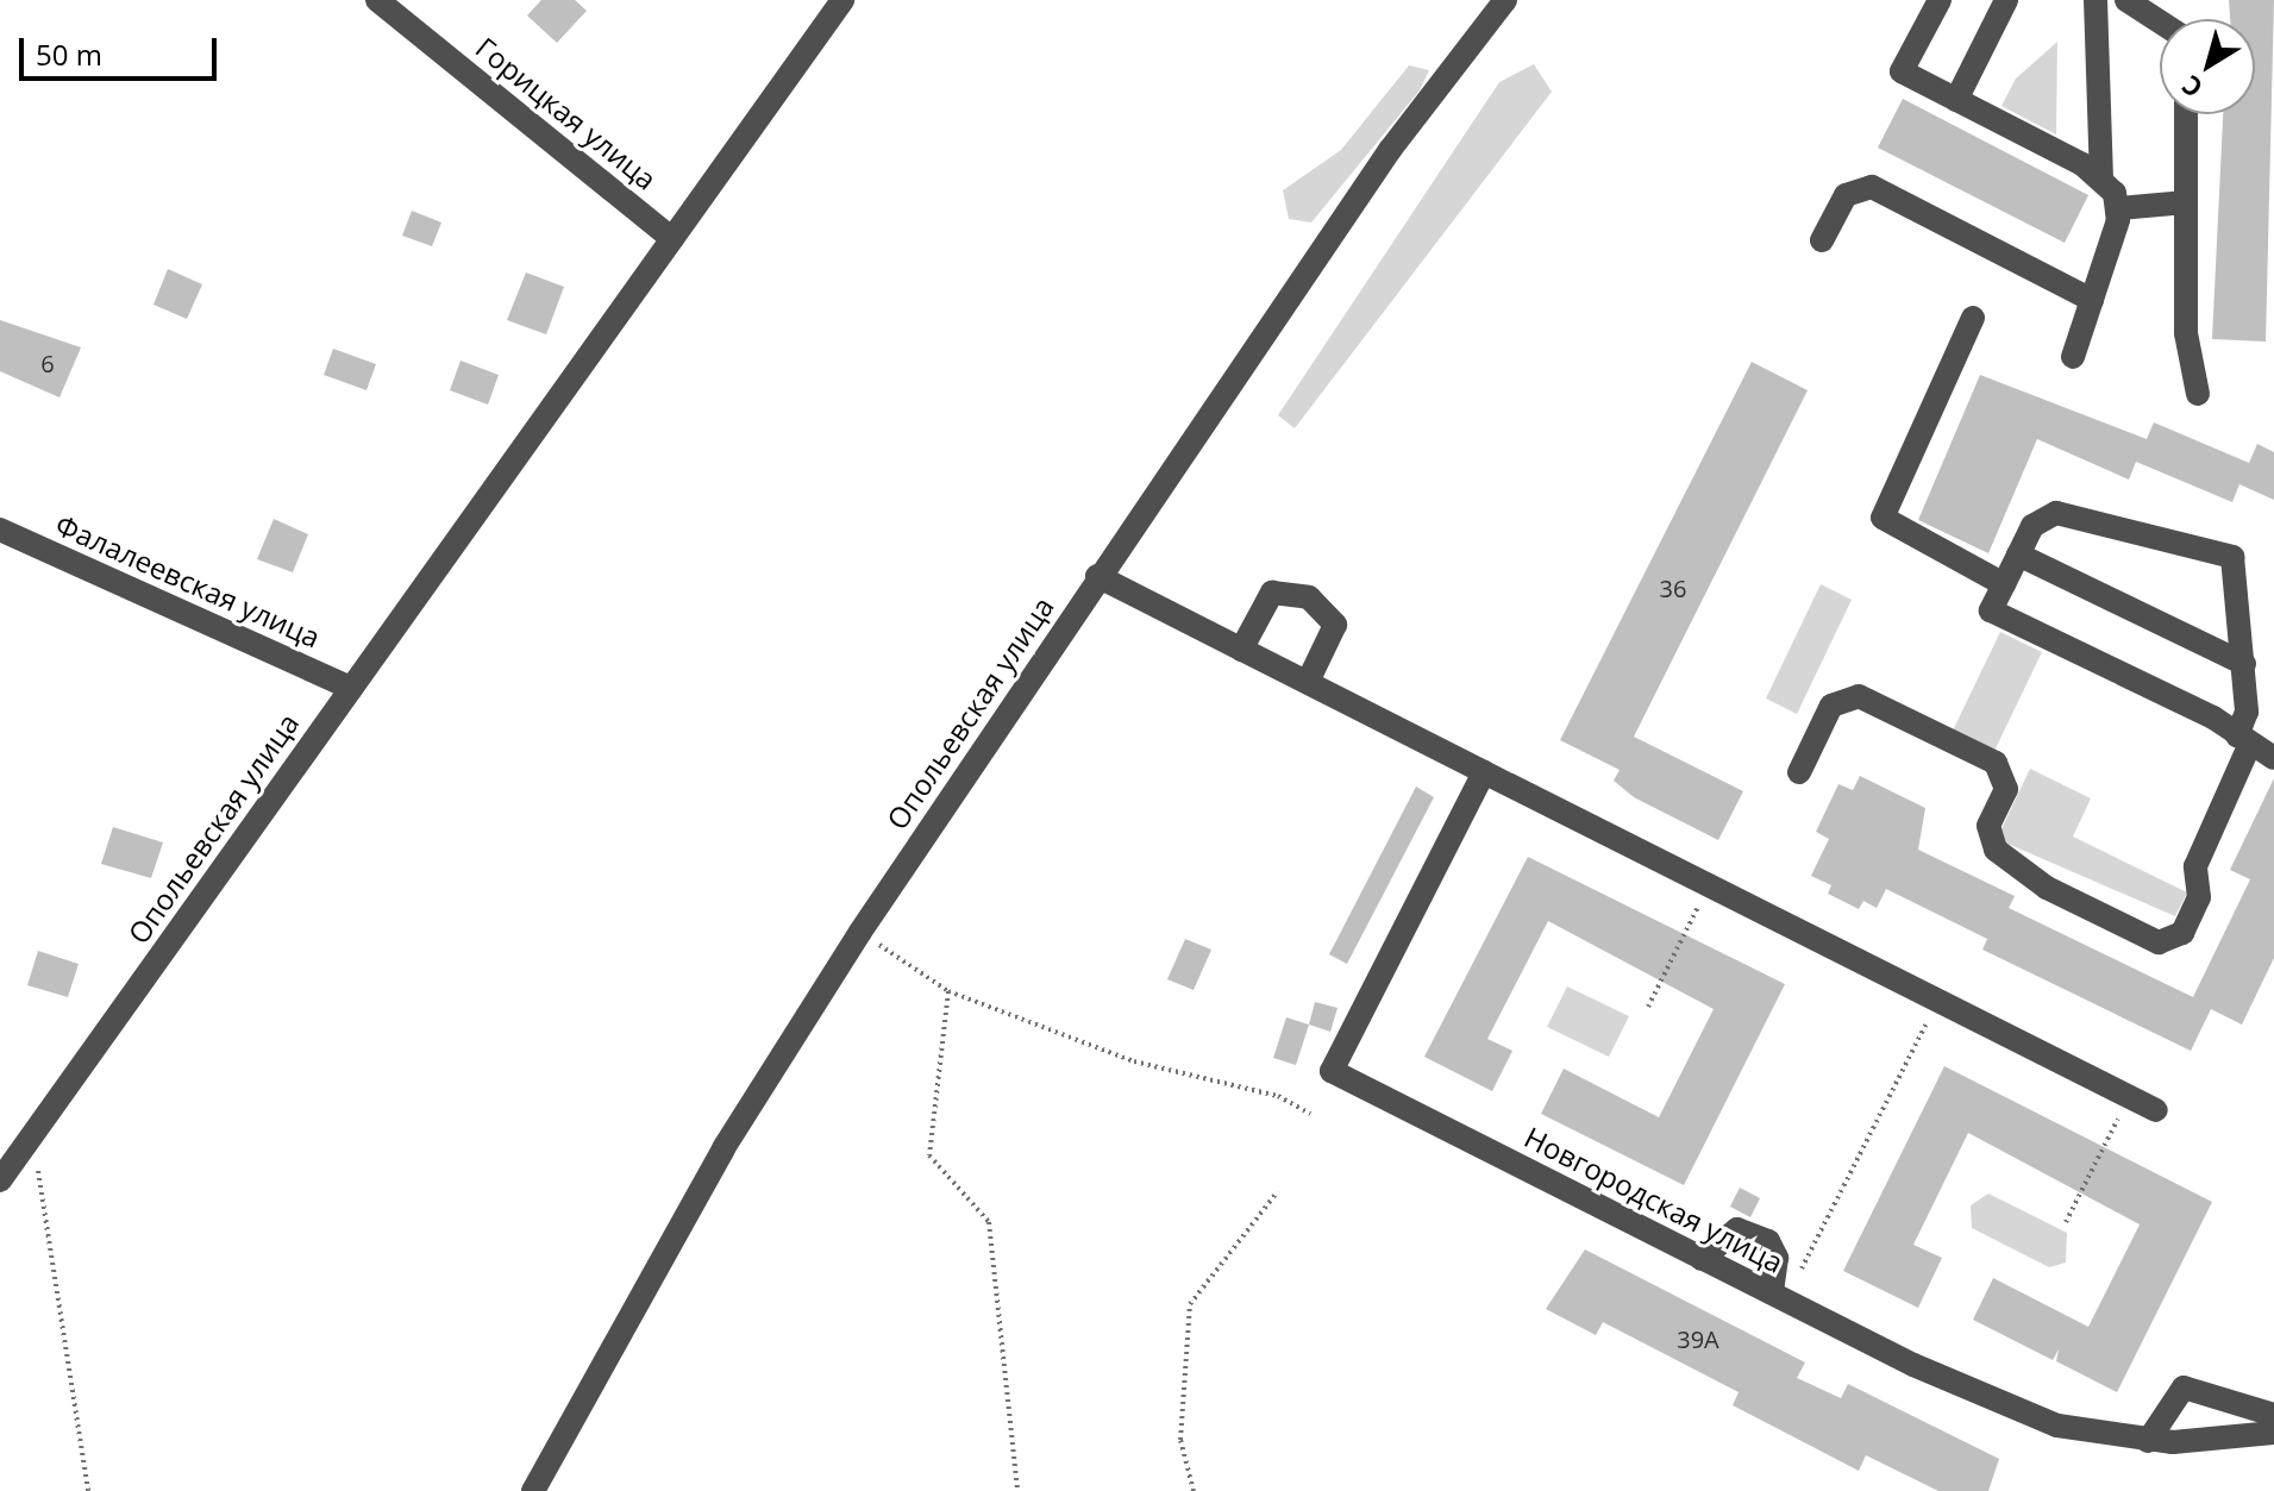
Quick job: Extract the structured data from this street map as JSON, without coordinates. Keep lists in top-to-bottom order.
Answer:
{
  "streets": {
    "street": [
      "Горицкая улица",
      "Фалалеевская улица",
      "Опольевская улица",
      "Новгородская улица"
    ]
  },
  "crossings": [
    ["Горицкая улица", "Опольевская улица"],
    ["Фалалеевская улица", "Опольевская улица"]
  ],
  "house_numbers": ["6", "36", "39А"],
  "scale_bar": "50 m",
  "north": "bottom left"
}
